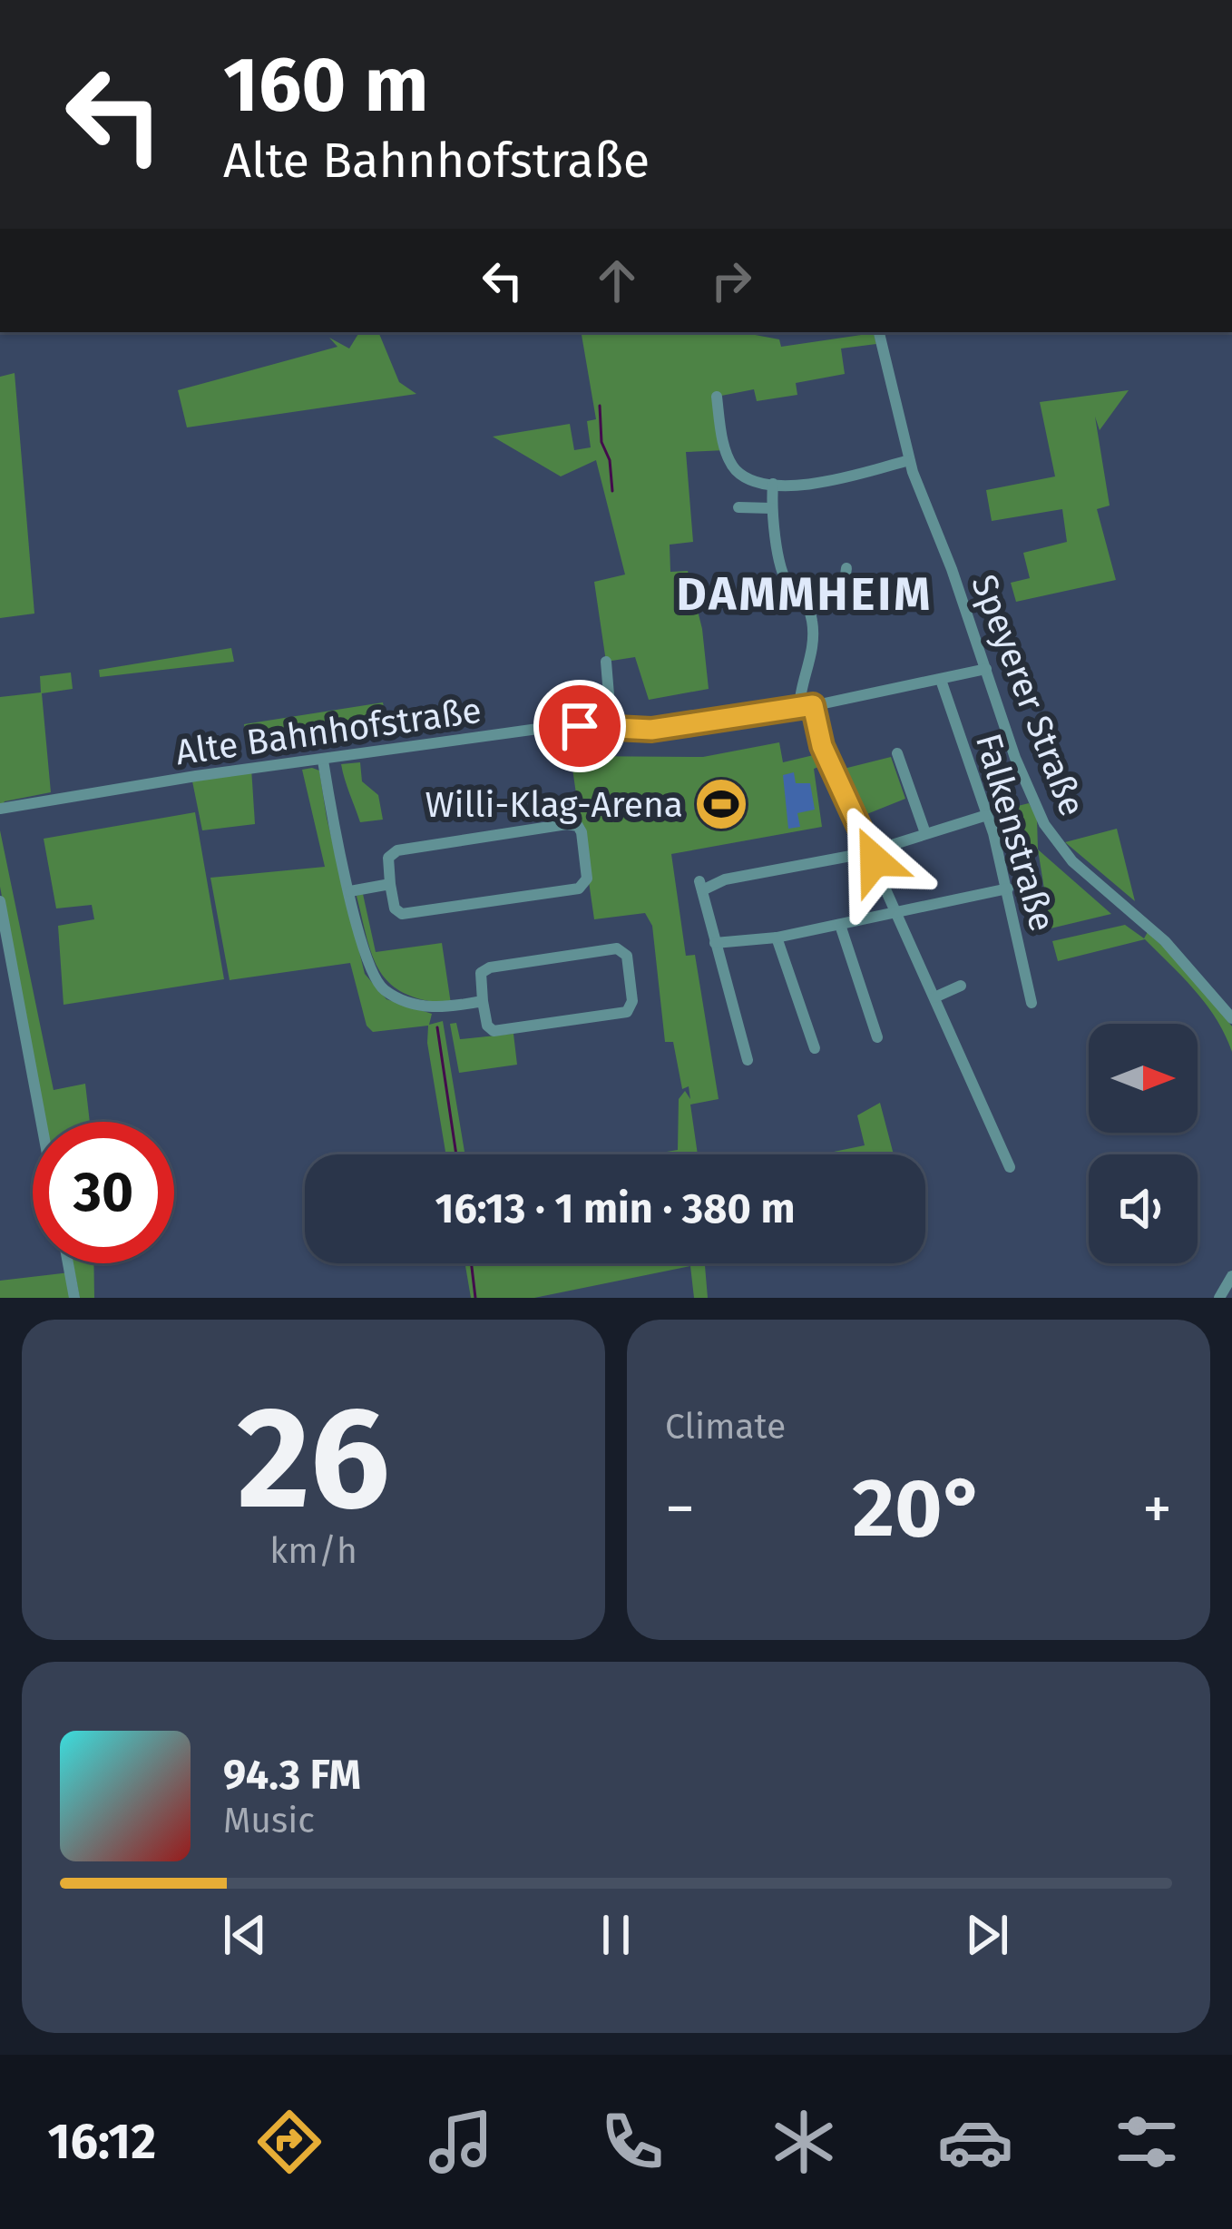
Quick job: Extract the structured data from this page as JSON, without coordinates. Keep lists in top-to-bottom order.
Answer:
{
  "streets": {
    "street": ["Speyerer Straße", "Alte Bahnhofstraße", "Falkenstraße"]
  },
  "crossings": [
    ["Speyerer Straße", "Alte Bahnhofstraße"],
    ["Alte Bahnhofstraße", "Falkenstraße"]
  ],
  "districts": ["DAMMHEIM"],
  "places": {
    "sports": ["Willi-Klag-Arena"]
  },
  "north": "right",
  "page": {
    "turn": ["160 m", "Alte Bahnhofstraße"],
    "limit": "30",
    "trip": "16:13 · 1 min · 380 m",
    "tile": [
      ["26", "km/h"],
      "Climate"
    ],
    "heat": ["−", "20°", "+"],
    "song": ["94.3 FM", "Music"],
    "tabs": "16:12"
  }
}
